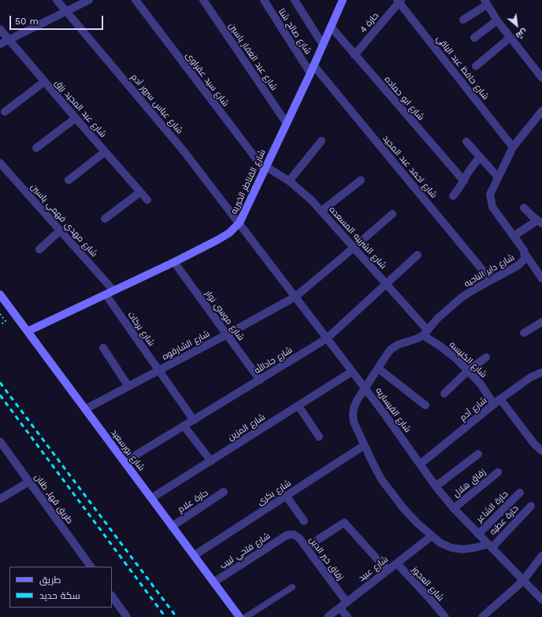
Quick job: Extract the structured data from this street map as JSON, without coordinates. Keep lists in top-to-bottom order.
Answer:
{
  "streets": {
    "main road": ["شارع القناطر الخيريه", "شارع بورسعيد"],
    "street": [
      "حارة 4",
      "شارع صالح شتا",
      "شارع عبد الغفار ياسين",
      "شارع حافظ عبد الباقي",
      "شارع سيد عقراوى",
      "شارع ابو حماده",
      "شارع عباس سرور آدم",
      "شارع عبد المجيد رزق",
      "شارع احمد عبد المجيد",
      "شارع مهدي فهمي ياسين",
      "شارع الشربيه المسعده",
      "شارع داير الناحيه",
      "شارع موسي نوار",
      "شارع بركات",
      "شارع الشارقوه",
      "شارع الكنيسه",
      "شارع جادالله",
      "شارع آدم",
      "شارع القيساريه",
      "شارع المزين",
      "زقاق هلال",
      "شارع بكرى",
      "طريق قها, طنان",
      "حارة علام",
      "حارة الشاعر",
      "حارة عطيه",
      "شارع فتحي لبيب",
      "زقاق خير الدين",
      "شارع عبيد",
      "شارع العجوز"
    ]
  },
  "crossings": [
    ["حارة 4", "شارع حافظ عبد الباقي"],
    ["حارة 4", "شارع ابو حماده"],
    ["شارع صالح شتا", "شارع القناطر الخيريه"],
    ["شارع عبد الغفار ياسين", "شارع القناطر الخيريه"],
    ["شارع حافظ عبد الباقي", "شارع داير الناحيه"],
    ["شارع سيد عقراوى", "شارع القناطر الخيريه"],
    ["شارع سيد عقراوى", "شارع الشربيه المسعده"],
    ["شارع ابو حماده", "شارع القناطر الخيريه"],
    ["شارع عباس سرور آدم", "شارع القناطر الخيريه"],
    ["شارع عباس سرور آدم", "شارع القيساريه"],
    ["شارع احمد عبد المجيد", "شارع القناطر الخيريه"],
    ["شارع احمد عبد المجيد", "شارع داير الناحيه"],
    ["شارع القناطر الخيريه", "شارع مهدي فهمي ياسين"],
    ["شارع القناطر الخيريه", "شارع الشربيه المسعده"],
    ["شارع القناطر الخيريه", "شارع موسي نوار"],
    ["شارع القناطر الخيريه", "شارع بركات"],
    ["شارع القناطر الخيريه", "شارع القيساريه"],
    ["شارع القناطر الخيريه", "شارع بورسعيد"],
    ["شارع الشربيه المسعده", "شارع داير الناحيه"],
    ["شارع الشربيه المسعده", "شارع الشارقوه"],
    ["شارع الشربيه المسعده", "شارع الكنيسه"],
    ["شارع الشربيه المسعده", "شارع جادالله"],
    ["شارع داير الناحيه", "شارع الكنيسه"],
    ["شارع داير الناحيه", "شارع القيساريه"],
    ["شارع داير الناحيه", "شارع بكرى"],
    ["شارع داير الناحيه", "حارة عطيه"],
    ["شارع داير الناحيه", "شارع عبيد"],
    ["شارع موسي نوار", "شارع الشارقوه"],
    ["شارع موسي نوار", "شارع جادالله"],
    ["شارع بركات", "شارع الشارقوه"],
    ["شارع بركات", "شارع جادالله"],
    ["شارع الشارقوه", "شارع القيساريه"],
    ["شارع الشارقوه", "شارع بورسعيد"],
    ["شارع الكنيسه", "شارع آدم"],
    ["شارع جادالله", "شارع القيساريه"],
    ["شارع جادالله", "شارع بورسعيد"],
    ["شارع آدم", "شارع القيساريه"],
    ["شارع القيساريه", "شارع المزين"],
    ["شارع القيساريه", "زقاق هلال"],
    ["شارع القيساريه", "حارة الشاعر"],
    ["شارع القيساريه", "حارة عطيه"],
    ["شارع المزين", "شارع بورسعيد"],
    ["شارع بورسعيد", "شارع بكرى"],
    ["شارع بورسعيد", "حارة علام"],
    ["شارع بورسعيد", "شارع فتحي لبيب"],
    ["شارع فتحي لبيب", "زقاق خير الدين"],
    ["زقاق خير الدين", "شارع عبيد"],
    ["شارع عبيد", "شارع العجوز"]
  ],
  "legend": ["طريق", "سكة حديد"],
  "scale_bar": "50 m",
  "north": "bottom right"
}
